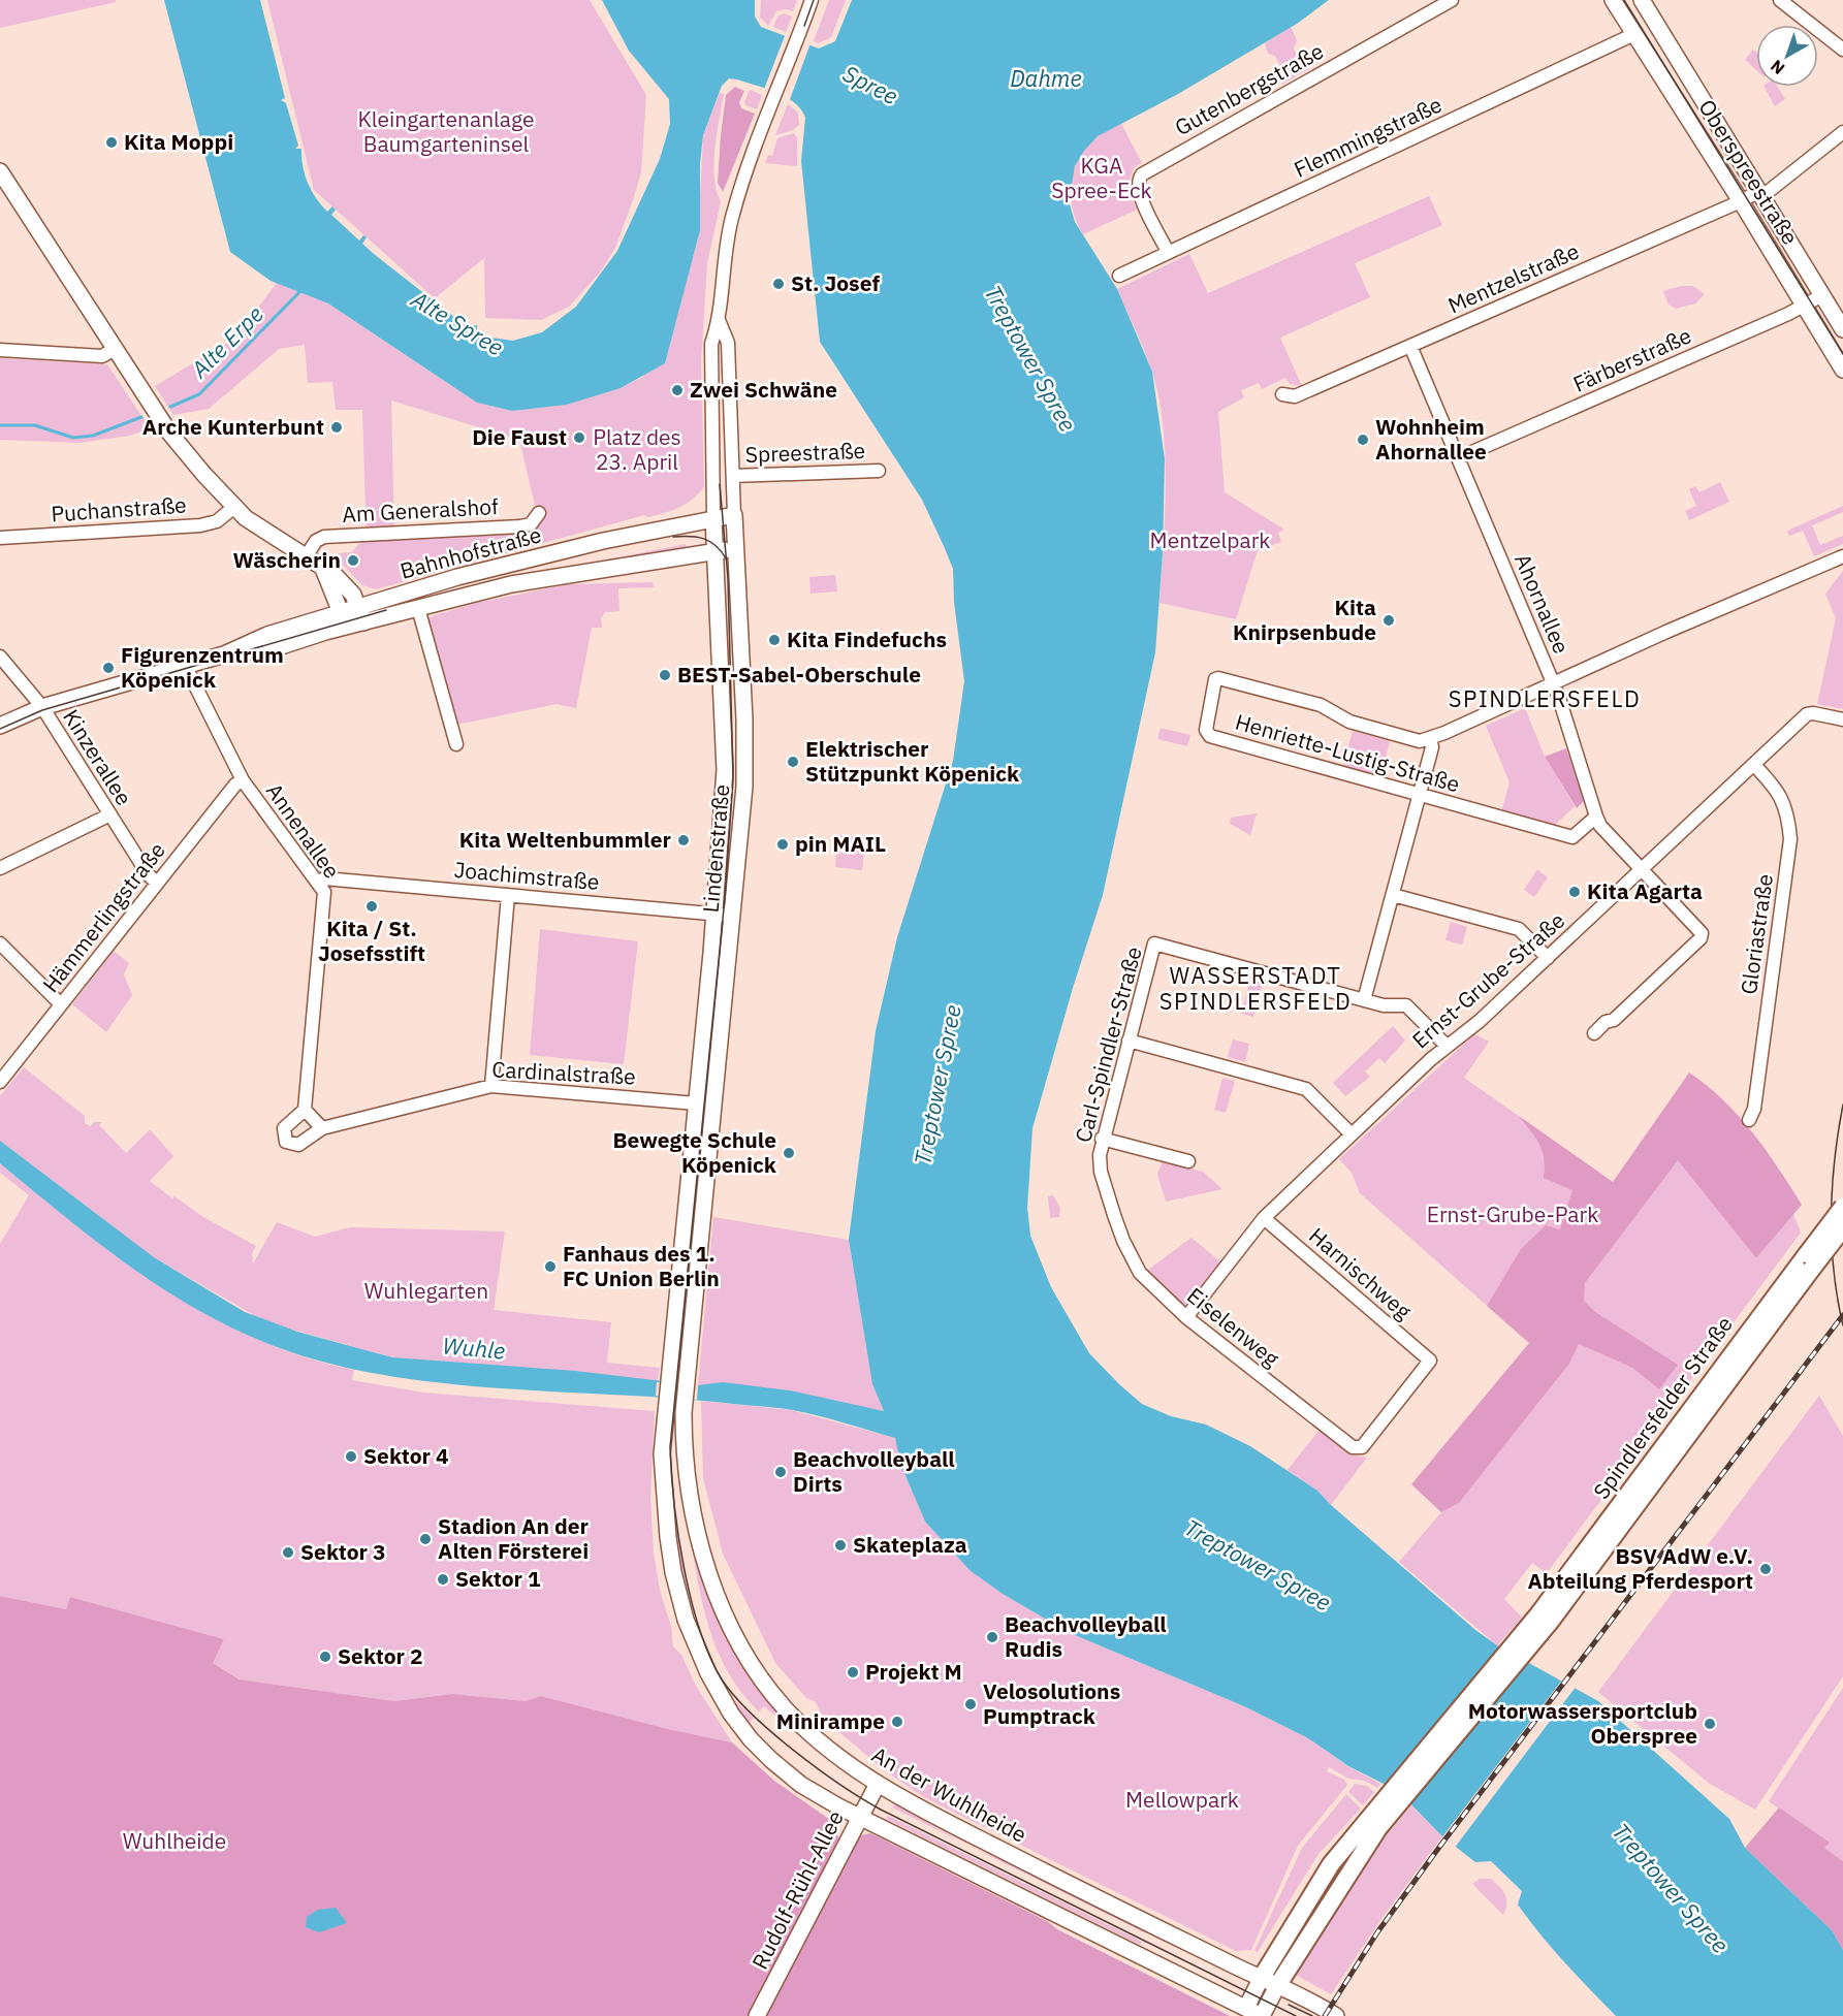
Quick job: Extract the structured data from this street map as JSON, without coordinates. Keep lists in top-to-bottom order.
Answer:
{
  "streets": {
    "highway": ["Spindlersfelder Straße"],
    "main road": [
      "Oberspreestraße",
      "Bahnhofstraße",
      "Lindenstraße",
      "An der Wuhlheide",
      "Rudolf-Rühl-Allee"
    ],
    "street": [
      "Gutenbergstraße",
      "Flemmingstraße",
      "Mentzelstraße",
      "Färberstraße",
      "Spreestraße",
      "Puchanstraße",
      "Am Generalshof",
      "Ahornallee",
      "Henriette-Lustig-Straße",
      "Kinzerallee",
      "Annenallee",
      "Joachimstraße",
      "Hämmerlingstraße",
      "Gloriastraße",
      "Ernst-Grube-Straße",
      "Carl-Spindler-Straße",
      "Cardinalstraße",
      "Harnischweg",
      "Eiselenweg"
    ]
  },
  "crossings": [
    ["Gutenbergstraße", "Flemmingstraße"],
    ["Flemmingstraße", "Oberspreestraße"],
    ["Oberspreestraße", "Mentzelstraße"],
    ["Oberspreestraße", "Färberstraße"],
    ["Mentzelstraße", "Ahornallee"],
    ["Färberstraße", "Ahornallee"],
    ["Spreestraße", "Lindenstraße"],
    ["Bahnhofstraße", "Kinzerallee"],
    ["Bahnhofstraße", "Annenallee"],
    ["Bahnhofstraße", "Lindenstraße"],
    ["Ahornallee", "Henriette-Lustig-Straße"],
    ["Ahornallee", "Ernst-Grube-Straße"],
    ["Kinzerallee", "Hämmerlingstraße"],
    ["Annenallee", "Joachimstraße"],
    ["Annenallee", "Hämmerlingstraße"],
    ["Annenallee", "Cardinalstraße"],
    ["Lindenstraße", "Joachimstraße"],
    ["Lindenstraße", "Cardinalstraße"],
    ["Lindenstraße", "An der Wuhlheide"],
    ["Lindenstraße", "Rudolf-Rühl-Allee"],
    ["Gloriastraße", "Ernst-Grube-Straße"],
    ["Ernst-Grube-Straße", "Carl-Spindler-Straße"],
    ["Ernst-Grube-Straße", "Harnischweg"],
    ["Ernst-Grube-Straße", "Eiselenweg"],
    ["Carl-Spindler-Straße", "Eiselenweg"],
    ["Harnischweg", "Eiselenweg"],
    ["An der Wuhlheide", "Rudolf-Rühl-Allee"]
  ],
  "districts": ["SPINDLERSFELD", "WASSERSTADT SPINDLERSFELD"],
  "water": [
    "Dahme",
    "Spree",
    "Alte Spree",
    "Alte Erpe",
    "Treptower Spree",
    "Wuhle"
  ],
  "parks": [
    "Kleingartenanlage Baumgarteninsel",
    "KGA Spree-Eck",
    "Platz des 23. April",
    "Mentzelpark",
    "Ernst-Grube-Park",
    "Wuhlegarten",
    "Mellowpark",
    "Wuhlheide"
  ],
  "places": [
    "Kita Moppi",
    "St. Josef",
    "Zwei Schwäne",
    "Arche Kunterbunt",
    "Die Faust",
    "Wohnheim Ahornallee",
    "Wäscherin",
    "Kita Knirpsenbude",
    "Kita Findefuchs",
    "Figurenzentrum Köpenick",
    "BEST-Sabel-Oberschule",
    "Elektrischer Stützpunkt Köpenick",
    "Kita Weltenbummler",
    "pin MAIL",
    "Kita Agarta",
    "Kita / St. Josefsstift",
    "Bewegte Schule Köpenick",
    "Fanhaus des 1. FC Union Berlin",
    "Sektor 4",
    "Beachvolleyball Dirts",
    "Stadion An der Alten Försterei",
    "Skateplaza",
    "Sektor 3",
    "BSV AdW e.V. Abteilung Pferdesport",
    "Sektor 1",
    "Beachvolleyball Rudis",
    "Sektor 2",
    "Projekt M",
    "Velosolutions Pumptrack",
    "Minirampe",
    "Motorwassersportclub Oberspree"
  ],
  "north": "bottom left"
}
